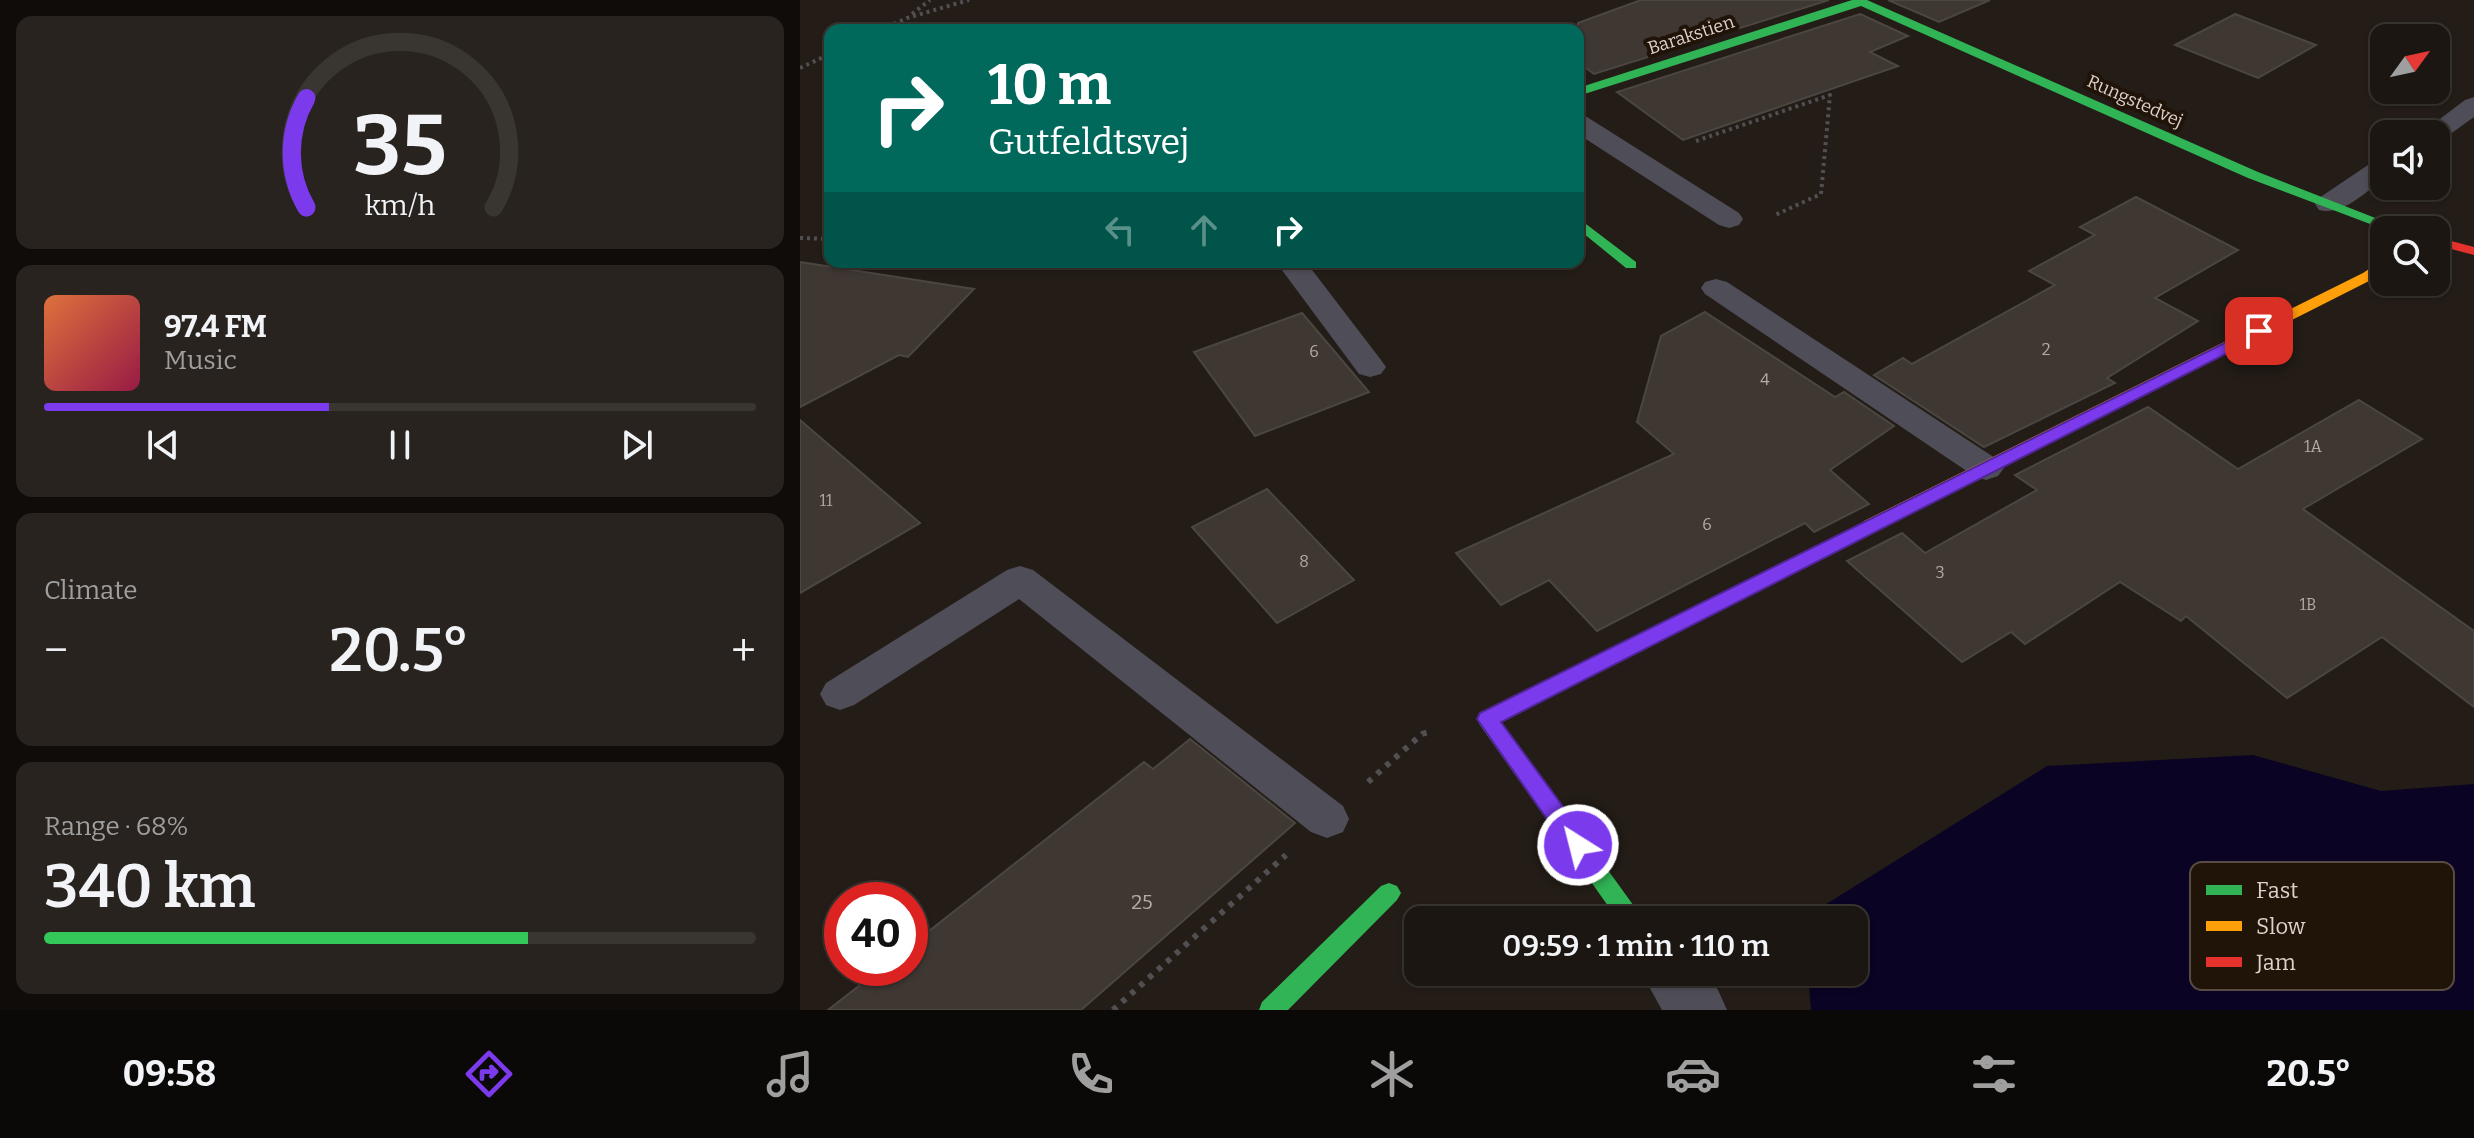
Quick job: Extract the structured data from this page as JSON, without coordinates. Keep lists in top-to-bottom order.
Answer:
{
  "streets": {
    "street": ["Barakstien", "Rungstedvej"]
  },
  "crossings": [
    ["Barakstien", "Rungstedvej"]
  ],
  "house_numbers": [
    "2",
    "6",
    "4",
    "1A",
    "11",
    "6",
    "8",
    "3",
    "1B",
    "25"
  ],
  "legend": ["Fast", "Slow", "Jam"],
  "north": "top right",
  "page": {
    "turn": ["10 m", "Gutfeldtsvej"],
    "song": ["97.4 FM", "Music"],
    "tile": [
      "Climate",
      ["Range · 68%", "340 km"]
    ],
    "heat": ["−", "20.5°", "+"],
    "limit": "40",
    "trip": "09:59 · 1 min · 110 m",
    "tabs": ["09:58", "20.5°"],
    "gauge": ["35", "km/h"]
  }
}
